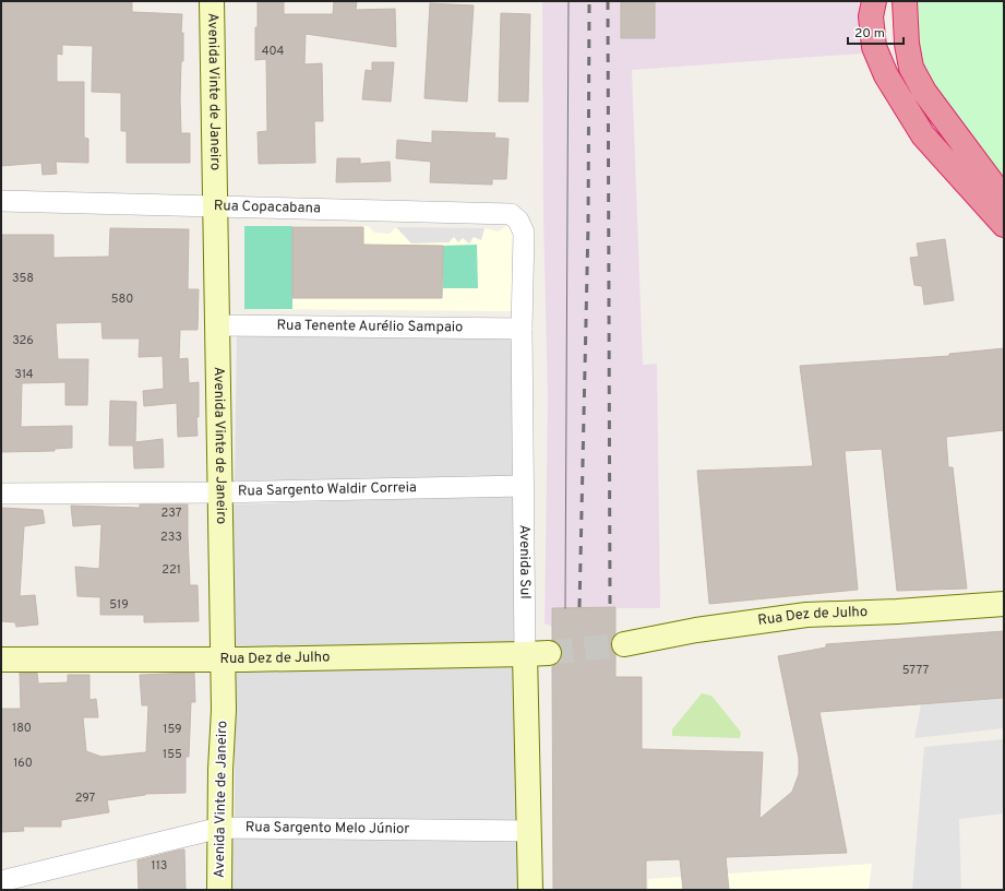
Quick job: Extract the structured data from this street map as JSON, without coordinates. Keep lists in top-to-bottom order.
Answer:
{
  "streets": {
    "street": [
      "Avenida Vinte de Janeiro",
      "Rua Copacabana",
      "Rua Tenente Aurélio Sampaio",
      "Rua Sargento Waldir Correia",
      "Avenida Sul",
      "Rua Dez de Julho",
      "Rua Sargento Melo Júnior"
    ]
  },
  "crossings": [
    ["Avenida Vinte de Janeiro", "Rua Copacabana"],
    ["Avenida Vinte de Janeiro", "Rua Tenente Aurélio Sampaio"],
    ["Avenida Vinte de Janeiro", "Rua Sargento Waldir Correia"],
    ["Avenida Vinte de Janeiro", "Rua Dez de Julho"],
    ["Avenida Vinte de Janeiro", "Rua Sargento Melo Júnior"],
    ["Rua Copacabana", "Avenida Sul"],
    ["Rua Tenente Aurélio Sampaio", "Avenida Sul"],
    ["Rua Sargento Waldir Correia", "Avenida Sul"],
    ["Avenida Sul", "Rua Dez de Julho"],
    ["Avenida Sul", "Rua Sargento Melo Júnior"]
  ],
  "house_numbers": [
    "404",
    "358",
    "580",
    "326",
    "314",
    "237",
    "233",
    "221",
    "519",
    "5777",
    "180",
    "159",
    "155",
    "160",
    "297",
    "113"
  ],
  "scale_bar": "20 m"
}
